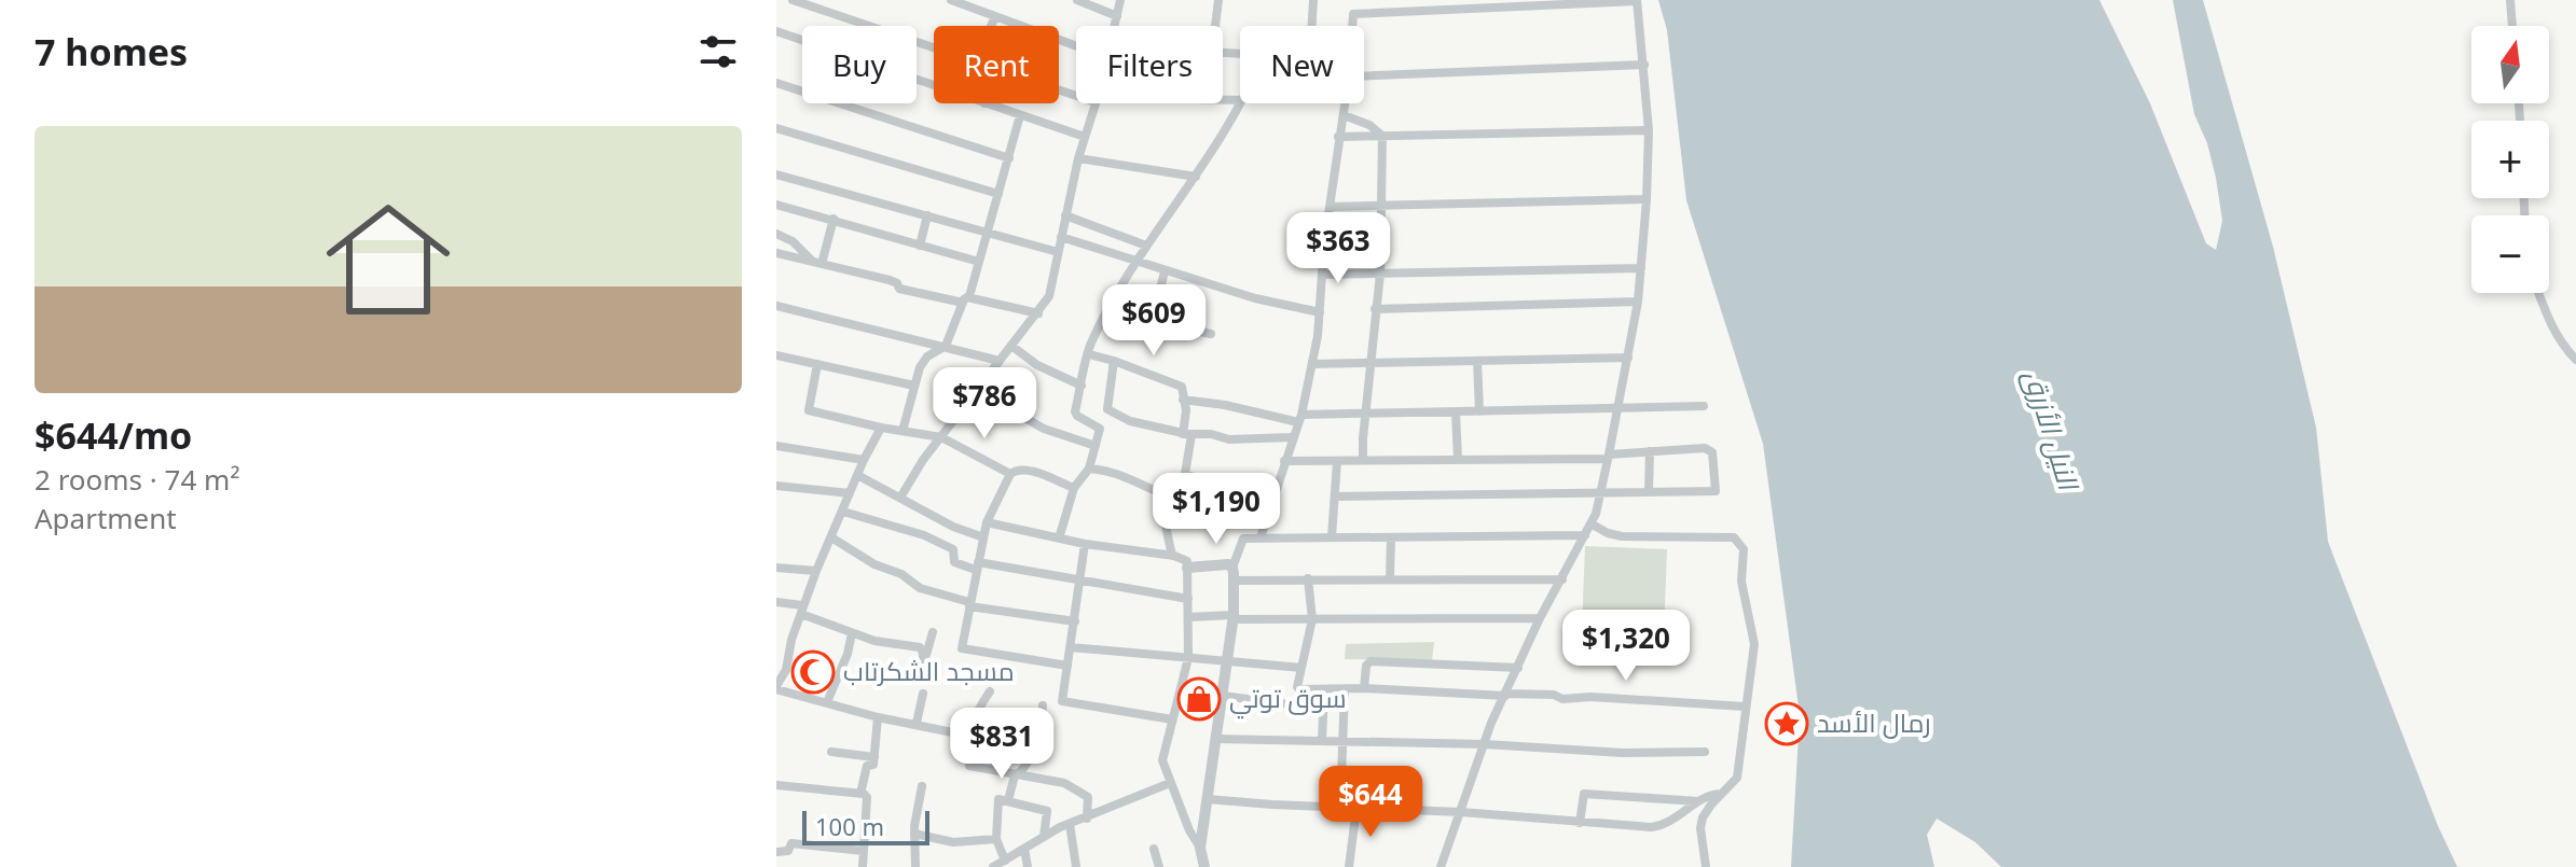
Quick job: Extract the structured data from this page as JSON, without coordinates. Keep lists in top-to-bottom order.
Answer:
{
  "water": ["النيل الأزرق"],
  "places": {
    "mosque": ["مسجد الشكرتاب"],
    "shop": ["سوق توتي"],
    "place": ["رمال الأسد"]
  },
  "scale_bar": "100 m",
  "north": "top",
  "page": {
    "heading": "7 homes",
    "map_buttons": ["+", "−"],
    "chip": [
      "Buy",
      "Rent",
      "Filters",
      "New"
    ],
    "list": [
      {
        "name": "$644/mo",
        "note": "2 rooms · 74 m² · Apartment"
      }
    ],
    "price": [
      "$363",
      "$609",
      "$786",
      "$1,190",
      "$1,320",
      "$831",
      "$644"
    ],
    "scale": "100 m"
  }
}
